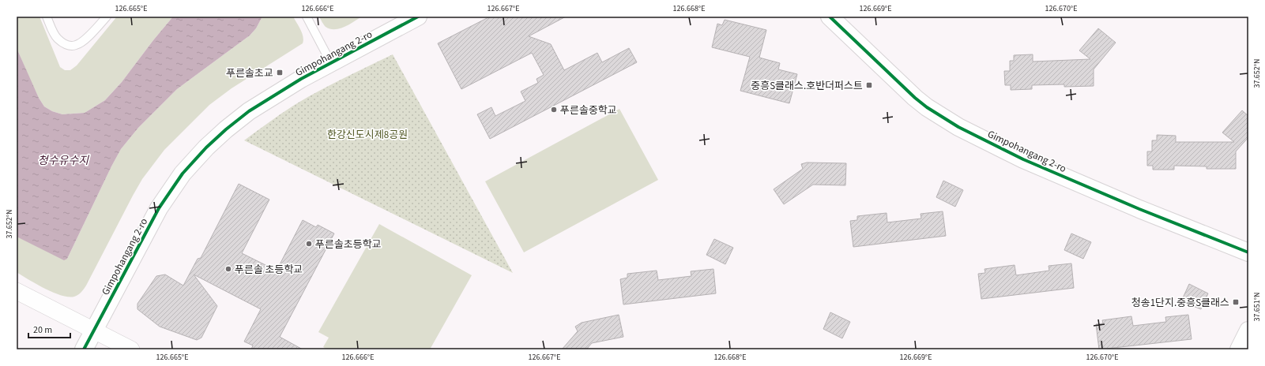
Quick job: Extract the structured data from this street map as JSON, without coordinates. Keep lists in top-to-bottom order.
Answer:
{
  "streets": {
    "street": ["Gimpohangang 2-ro"]
  },
  "water": ["청수유수지"],
  "parks": ["한강신도시제8공원"],
  "places": {
    "transit": ["푸른솔초교", "중흥S클래스.호반더퍼스트", "청송1단지.중흥S클래스"],
    "other": ["푸른솔중학교", "푸른솔초등학교", "푸른솔 초등학교"]
  },
  "scale_bar": "20 m",
  "coordinates": [
    "126.665°E",
    "126.666°E",
    "126.667°E",
    "126.668°E",
    "126.669°E",
    "126.670°E",
    "37.652°N",
    "37.651°N"
  ]
}
